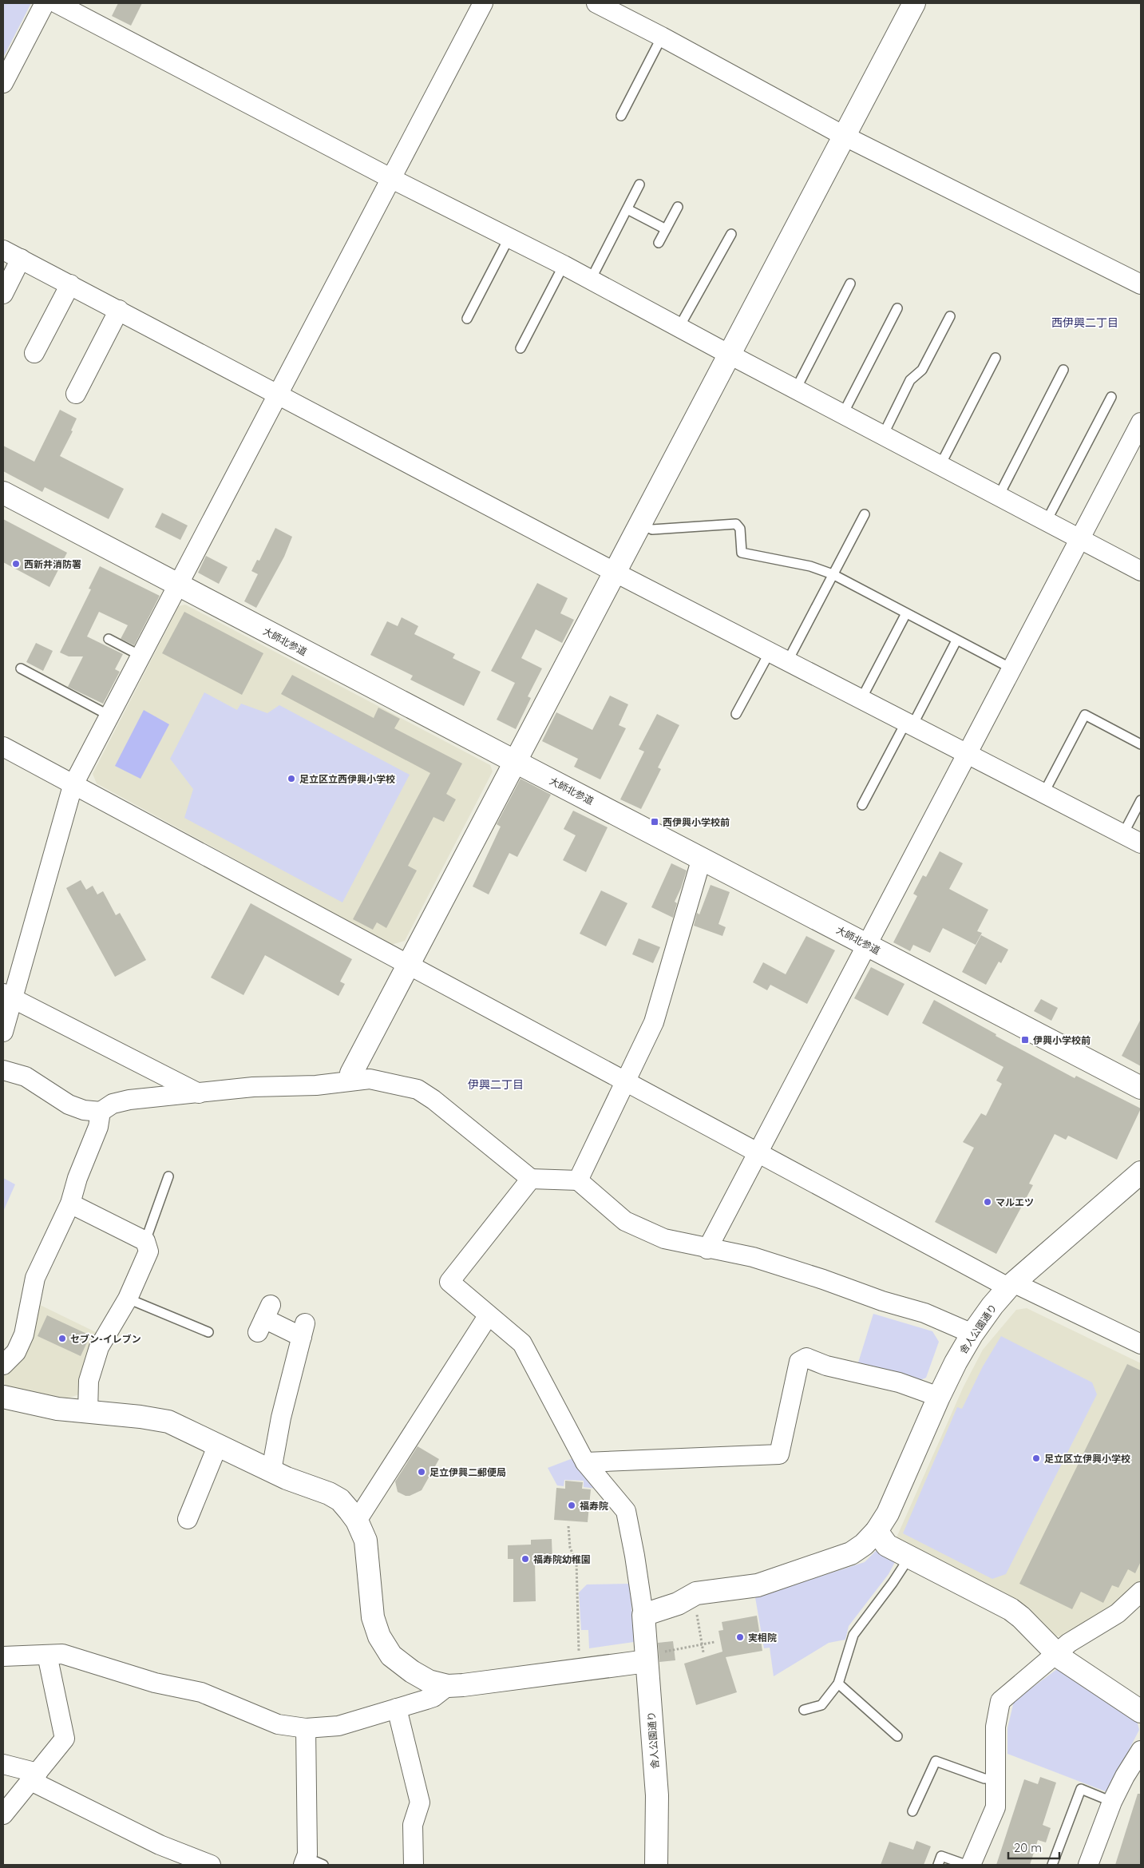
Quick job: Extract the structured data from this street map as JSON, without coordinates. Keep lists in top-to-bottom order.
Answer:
{
  "streets": {
    "street": ["大師北参道", "舎人公園通り"]
  },
  "districts": ["西伊興二丁目", "伊興二丁目"],
  "places": {
    "other": [
      "西新井消防署",
      "足立区立西伊興小学校",
      "マルエツ",
      "セブン-イレブン",
      "足立区立伊興小学校",
      "足立伊興二郵便局",
      "福寿院",
      "福寿院幼稚園",
      "実相院"
    ],
    "transit": ["西伊興小学校前", "伊興小学校前"]
  },
  "scale_bar": "20 m"
}
